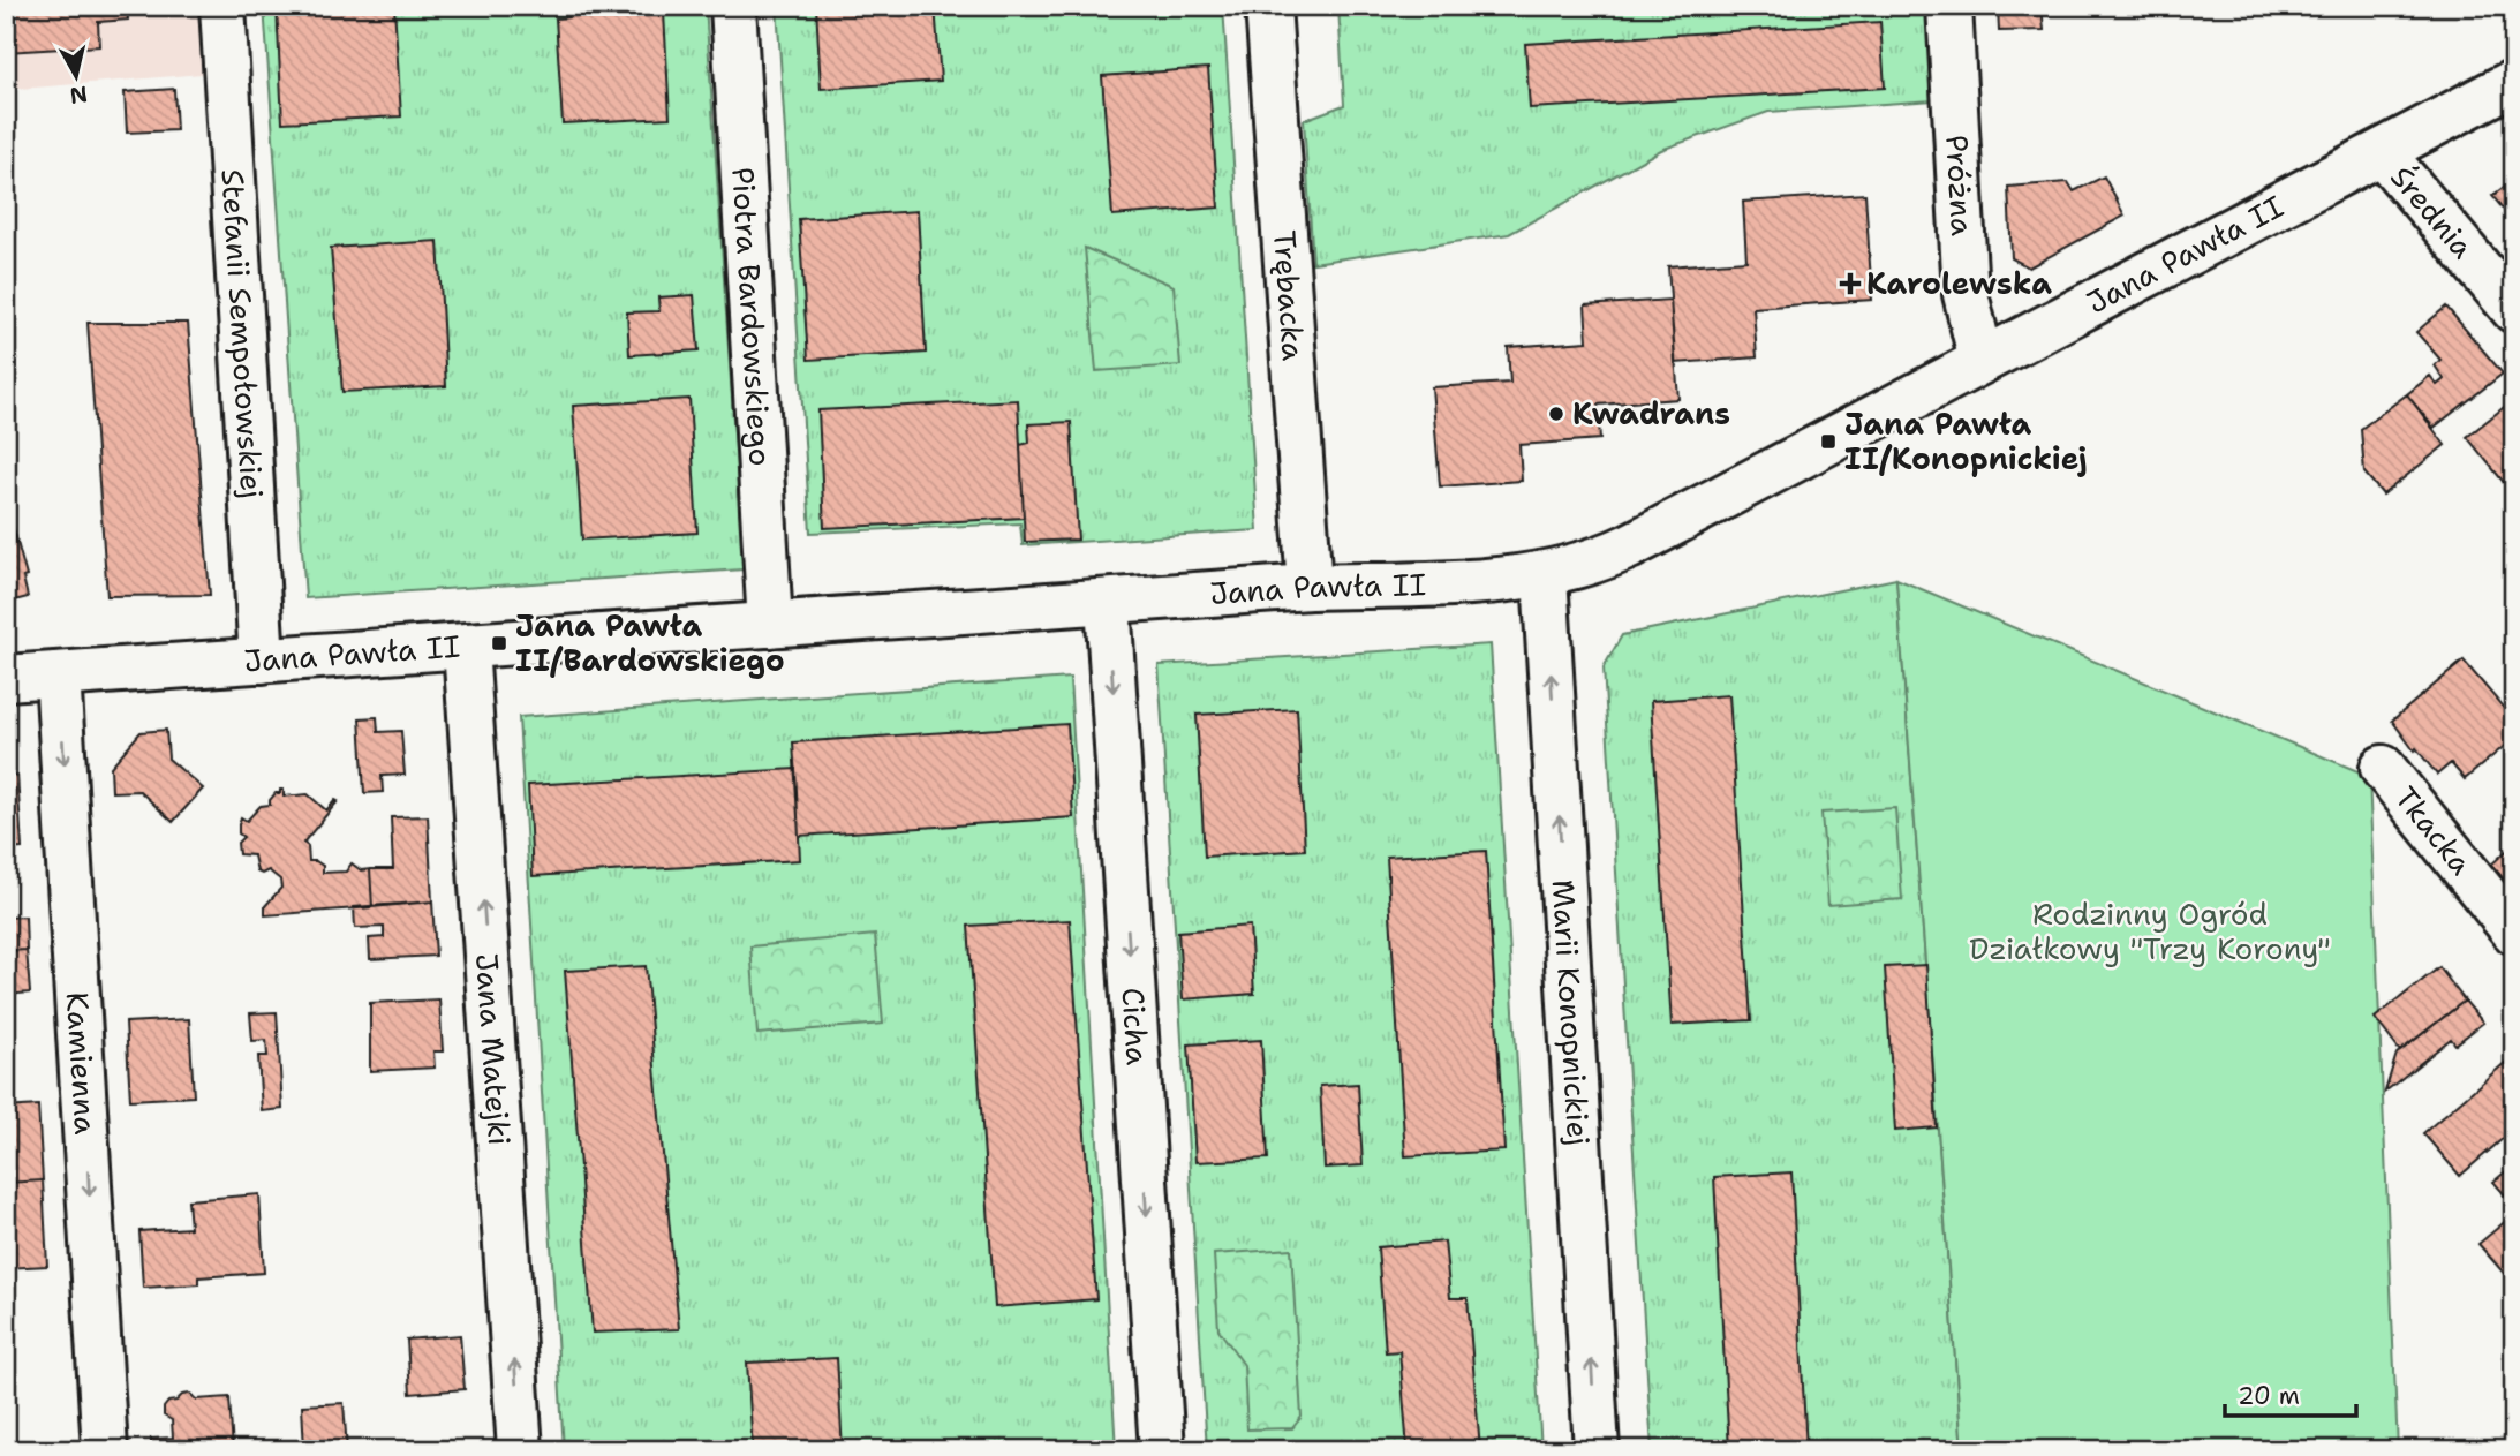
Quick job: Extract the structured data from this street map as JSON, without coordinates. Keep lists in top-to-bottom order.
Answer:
{
  "streets": {
    "street": [
      "Próżna",
      "Średnia",
      "Jana Pawła II",
      "Trębacka",
      "Piotra Bardowskiego",
      "Stefanii Sempołowskiej",
      "Tkacka",
      "Marii Konopnickiej",
      "Cicha",
      "Jana Matejki",
      "Kamienna"
    ]
  },
  "crossings": [
    ["Próżna", "Jana Pawła II"],
    ["Średnia", "Jana Pawła II"],
    ["Jana Pawła II", "Trębacka"],
    ["Jana Pawła II", "Piotra Bardowskiego"],
    ["Jana Pawła II", "Stefanii Sempołowskiej"],
    ["Jana Pawła II", "Marii Konopnickiej"],
    ["Jana Pawła II", "Cicha"],
    ["Jana Pawła II", "Jana Matejki"],
    ["Jana Pawła II", "Kamienna"]
  ],
  "one_way": [
    "Marii Konopnickiej",
    "Cicha",
    "Jana Matejki",
    "Kamienna"
  ],
  "parks": ["Rodzinny Ogród Działkowy \"Trzy Korony\""],
  "places": {
    "health": ["Karolewska"],
    "other": ["Kwadrans"],
    "transit": ["Jana Pawła II/Konopnickiej", "Jana Pawła II/Bardowskiego"]
  },
  "scale_bar": "20 m",
  "north": "bottom"
}
